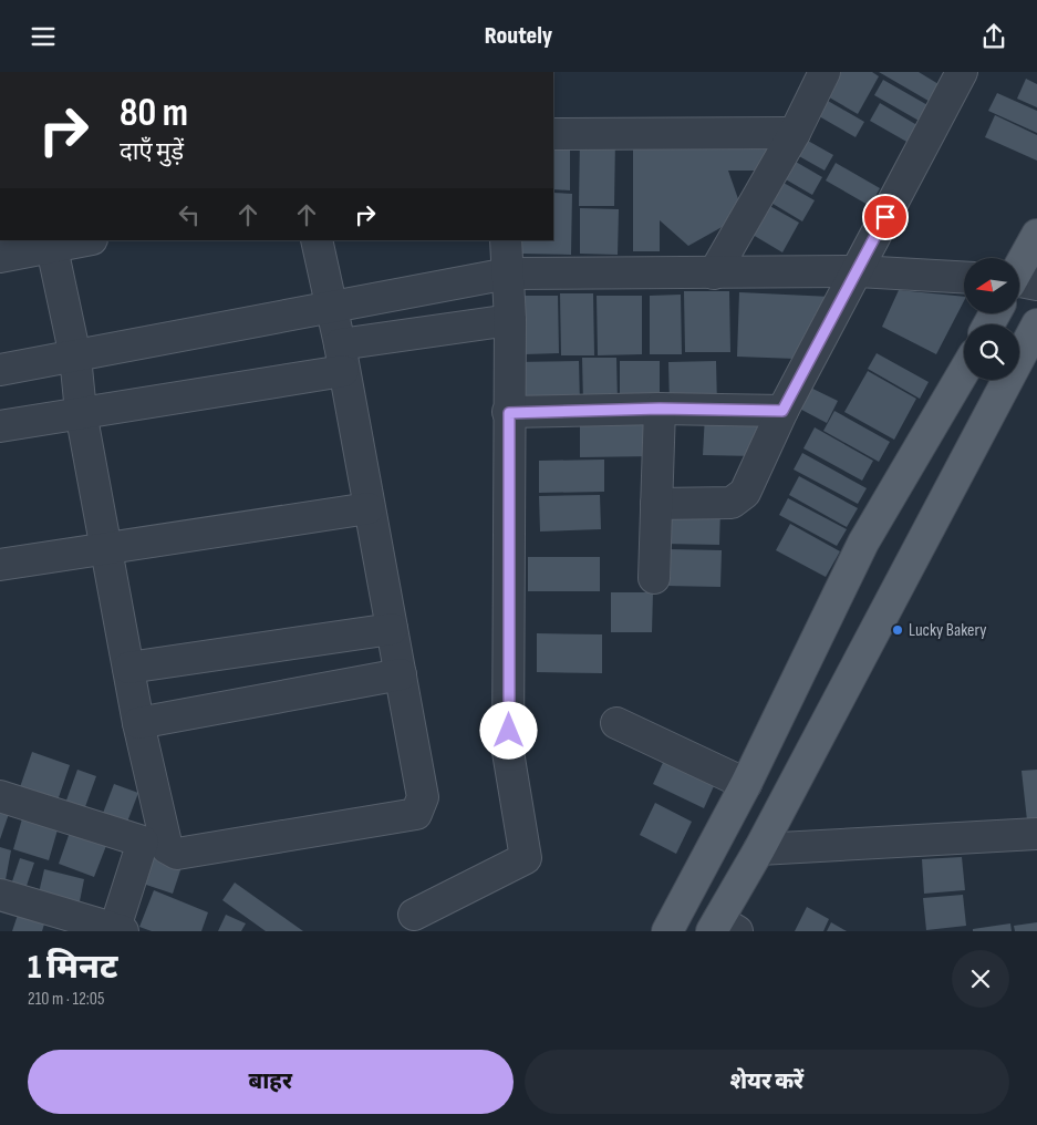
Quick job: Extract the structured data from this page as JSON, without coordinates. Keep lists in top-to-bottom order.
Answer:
{
  "places": ["Lucky Bakery"],
  "north": "left",
  "page": {
    "header": "Routely",
    "turn": ["80 m", "दाएँ मुड़ें"],
    "heading": ["1 मिनट", "210 m · 12:05"],
    "buttons": ["बाहर", "शेयर करें"]
  }
}
